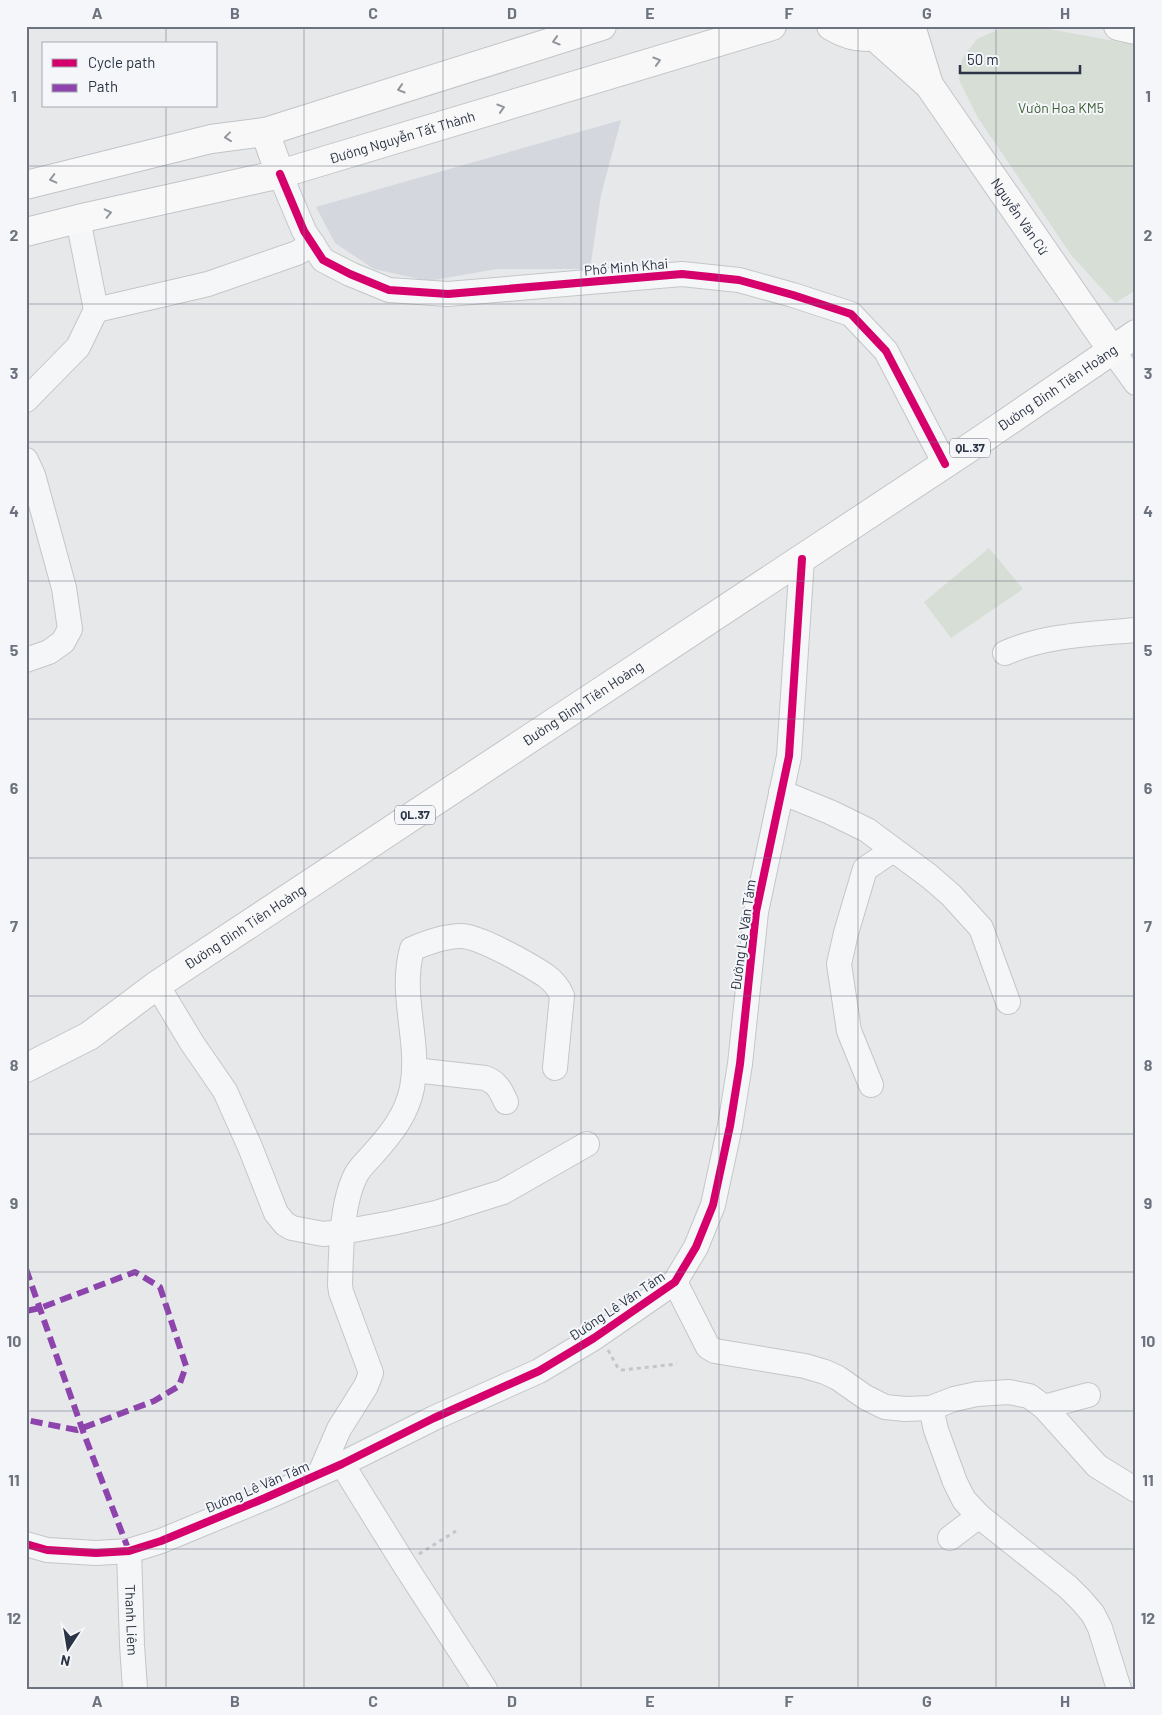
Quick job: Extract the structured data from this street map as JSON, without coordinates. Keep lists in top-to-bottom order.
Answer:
{
  "streets": {
    "main road": [
      "Đường Nguyễn Tất Thành",
      "Nguyễn Văn Cừ",
      "Đường Đinh Tiên Hoàng",
      "QL.37"
    ],
    "street": ["Phố Minh Khai", "Đường Lê Văn Tám", "Thanh Liêm"]
  },
  "crossings": [
    ["Đường Nguyễn Tất Thành", "Phố Minh Khai"],
    ["Nguyễn Văn Cừ", "Đường Đinh Tiên Hoàng"],
    ["Phố Minh Khai", "Đường Đinh Tiên Hoàng"],
    ["Đường Đinh Tiên Hoàng", "Đường Lê Văn Tám"],
    ["Đường Lê Văn Tám", "Thanh Liêm"]
  ],
  "parks": ["Vườn Hoa KM5"],
  "legend": ["Cycle path", "Path"],
  "scale_bar": "50 m",
  "north": "bottom",
  "grid": {
    "columns": [
      "A",
      "B",
      "C",
      "D",
      "E",
      "F",
      "G",
      "H"
    ],
    "rows": [
      "1",
      "2",
      "3",
      "4",
      "5",
      "6",
      "7",
      "8",
      "9",
      "10",
      "11",
      "12"
    ]
  }
}
